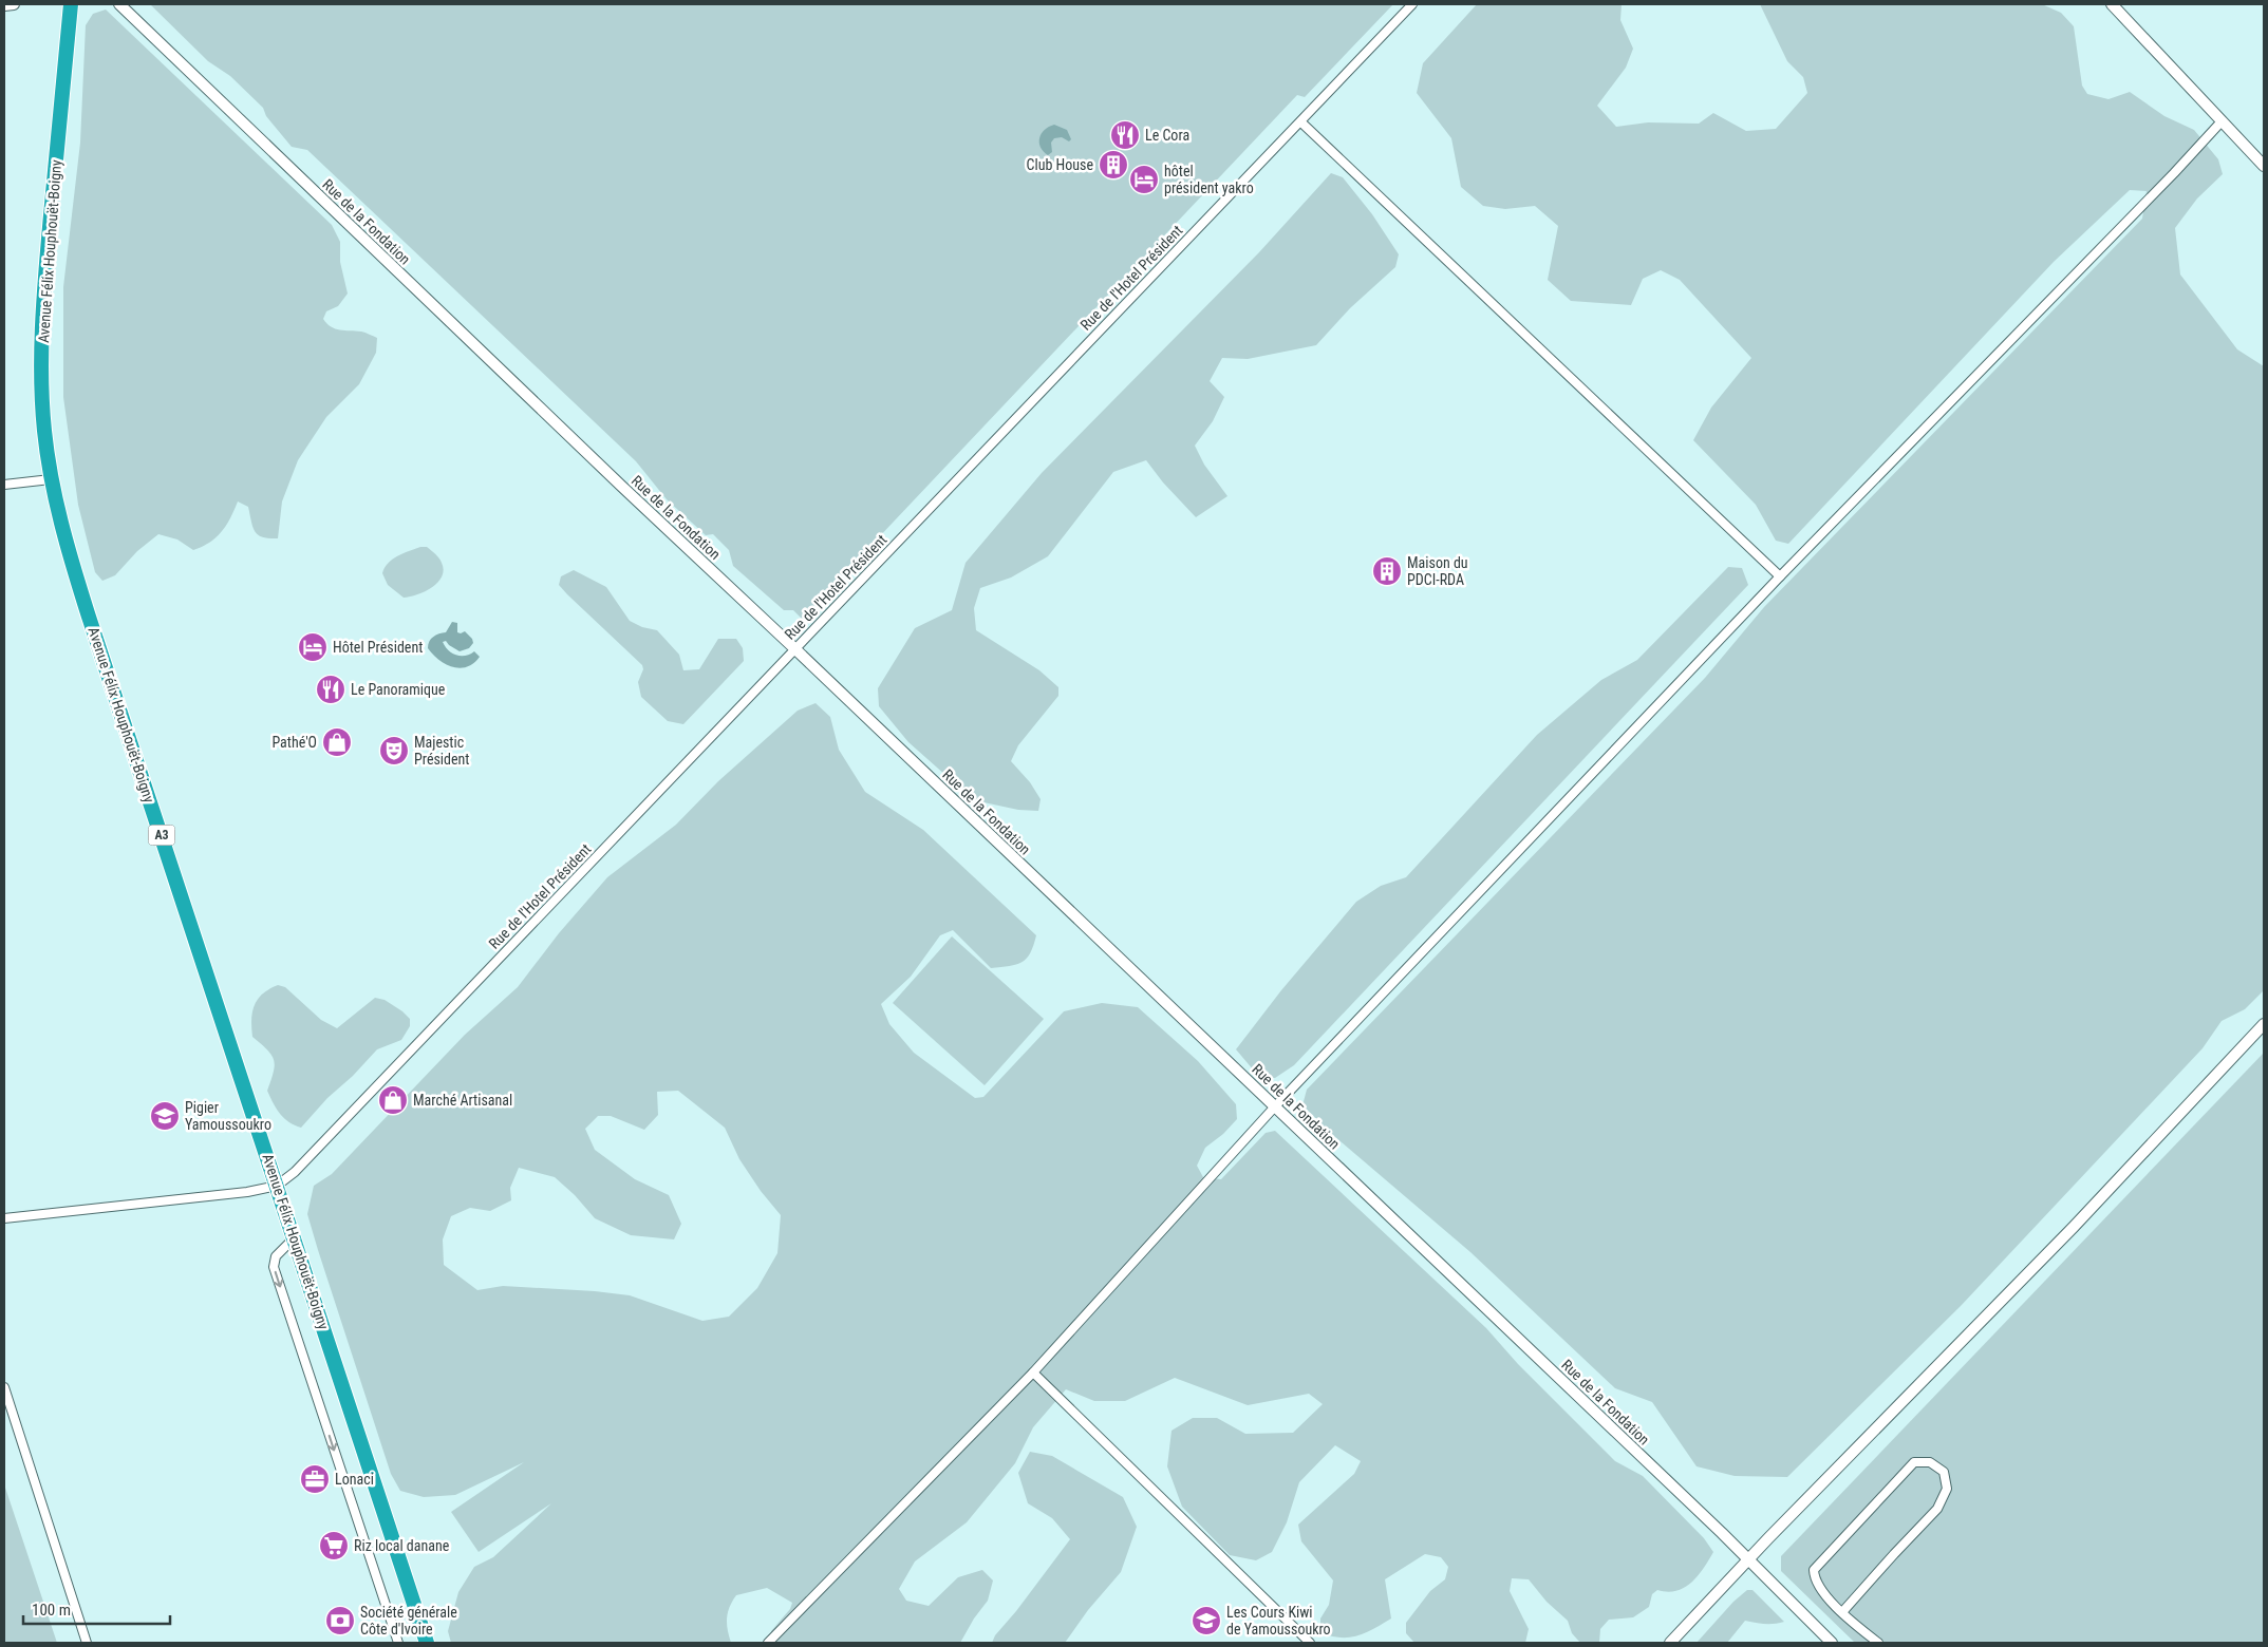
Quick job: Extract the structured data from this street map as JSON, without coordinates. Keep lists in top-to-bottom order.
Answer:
{
  "streets": {
    "highway": ["Avenue Félix Houphouët-Boigny", "A3"],
    "street": ["Rue de la Fondation", "Rue de l'Hotel Président"]
  },
  "crossings": [
    ["Rue de la Fondation", "Rue de l'Hotel Président"],
    ["Avenue Félix Houphouët-Boigny", "Rue de l'Hotel Président"]
  ],
  "places": {
    "restaurant": ["Le Cora", "Le Panoramique"],
    "building": ["Club House", "Maison du PDCI-RDA"],
    "hotel": ["hôtel président yakro", "Hôtel Président"],
    "shop": ["Pathé'O", "Marché Artisanal"],
    "theatre": ["Majestic Président"],
    "school or university": ["Pigier Yamoussoukro", "Les Cours Kiwi de Yamoussoukro"],
    "office": ["Lonaci"],
    "supermarket": ["Riz local danane"],
    "bank": ["Société générale Côte d'Ivoire"]
  },
  "scale_bar": "100 m"
}
